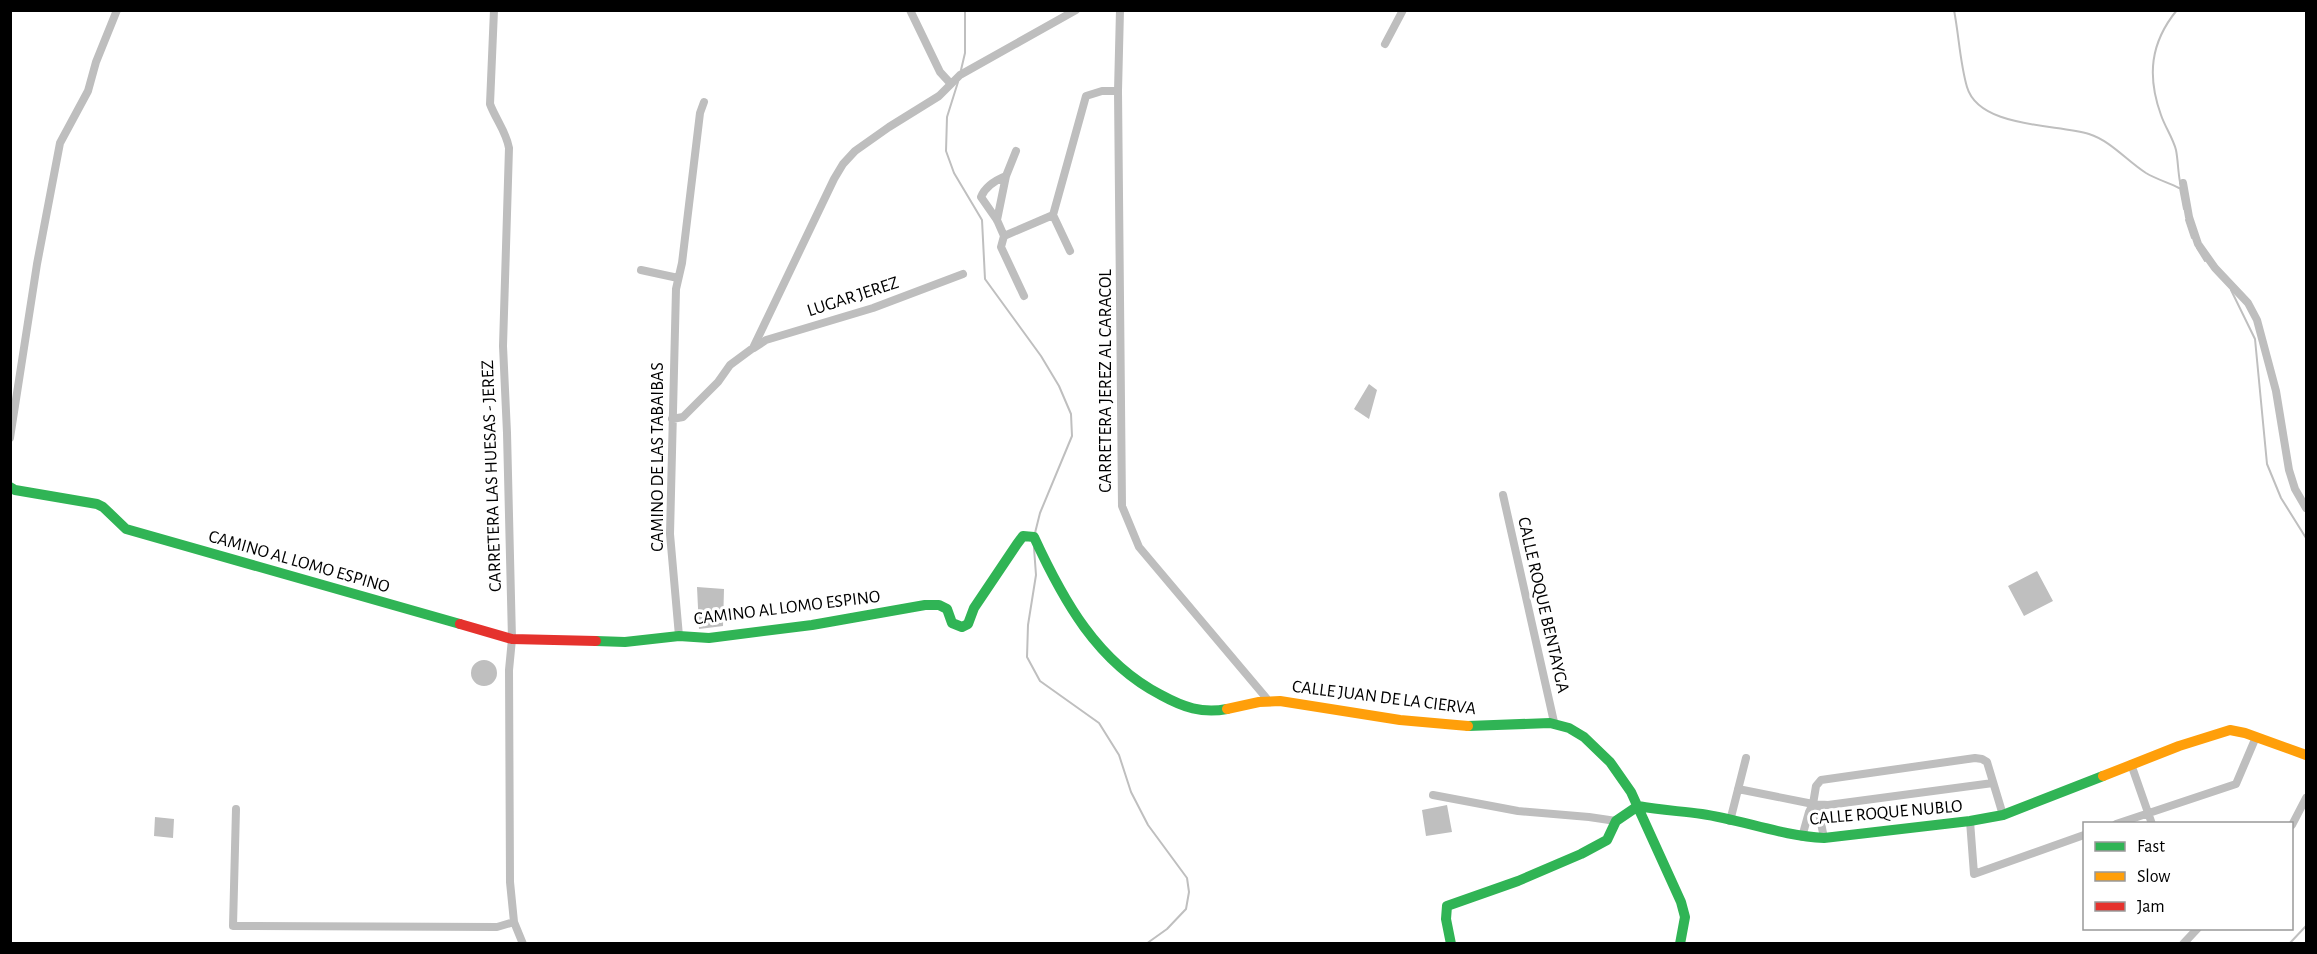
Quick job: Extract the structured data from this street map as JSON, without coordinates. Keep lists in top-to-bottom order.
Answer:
{
  "streets": {
    "street": [
      "LUGAR JEREZ",
      "CARRETERA JEREZ AL CARACOL",
      "CAMINO DE LAS TABAIBAS",
      "CARRETERA LAS HUESAS - JEREZ",
      "CAMINO AL LOMO ESPINO",
      "CALLE ROQUE BENTAYGA",
      "CALLE JUAN DE LA CIERVA",
      "CALLE ROQUE NUBLO"
    ]
  },
  "crossings": [
    ["CARRETERA JEREZ AL CARACOL", "CAMINO AL LOMO ESPINO"],
    ["CARRETERA JEREZ AL CARACOL", "CALLE JUAN DE LA CIERVA"],
    ["CAMINO DE LAS TABAIBAS", "CAMINO AL LOMO ESPINO"],
    ["CARRETERA LAS HUESAS - JEREZ", "CAMINO AL LOMO ESPINO"],
    ["CAMINO AL LOMO ESPINO", "CALLE JUAN DE LA CIERVA"],
    ["CALLE ROQUE BENTAYGA", "CALLE JUAN DE LA CIERVA"],
    ["CALLE JUAN DE LA CIERVA", "CALLE ROQUE NUBLO"]
  ],
  "legend": ["Fast", "Slow", "Jam"]
}
